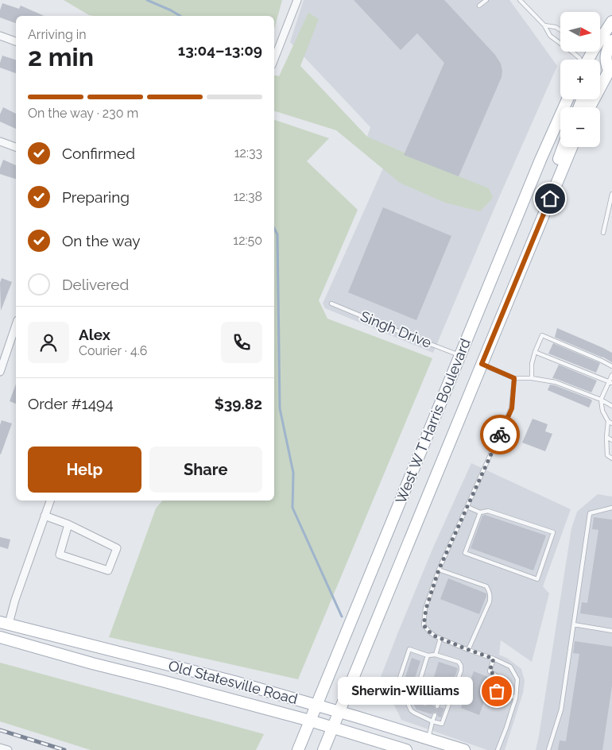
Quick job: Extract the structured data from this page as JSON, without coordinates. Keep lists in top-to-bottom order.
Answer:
{
  "streets": {
    "main road": ["West W T Harris Boulevard", "Old Statesville Road"],
    "lane": ["Singh Drive"]
  },
  "crossings": [
    ["Singh Drive", "West W T Harris Boulevard"],
    ["West W T Harris Boulevard", "Old Statesville Road"]
  ],
  "places": ["Sherwin-Williams"],
  "north": "right",
  "page": {
    "map_buttons": ["+", "−"],
    "heading": ["2 min", "Arriving in", "13:04–13:09"],
    "panel": [
      "Alex",
      "Courier · 4.6",
      "Order #1494",
      "$39.82"
    ],
    "bar": "On the way · 230 m",
    "list": [
      ["Confirmed", "12:33"],
      ["Preparing", "12:38"],
      ["On the way", "12:50"],
      "Delivered"
    ],
    "buttons": ["Help", "Share"],
    "bubble": "Sherwin-Williams"
  }
}
